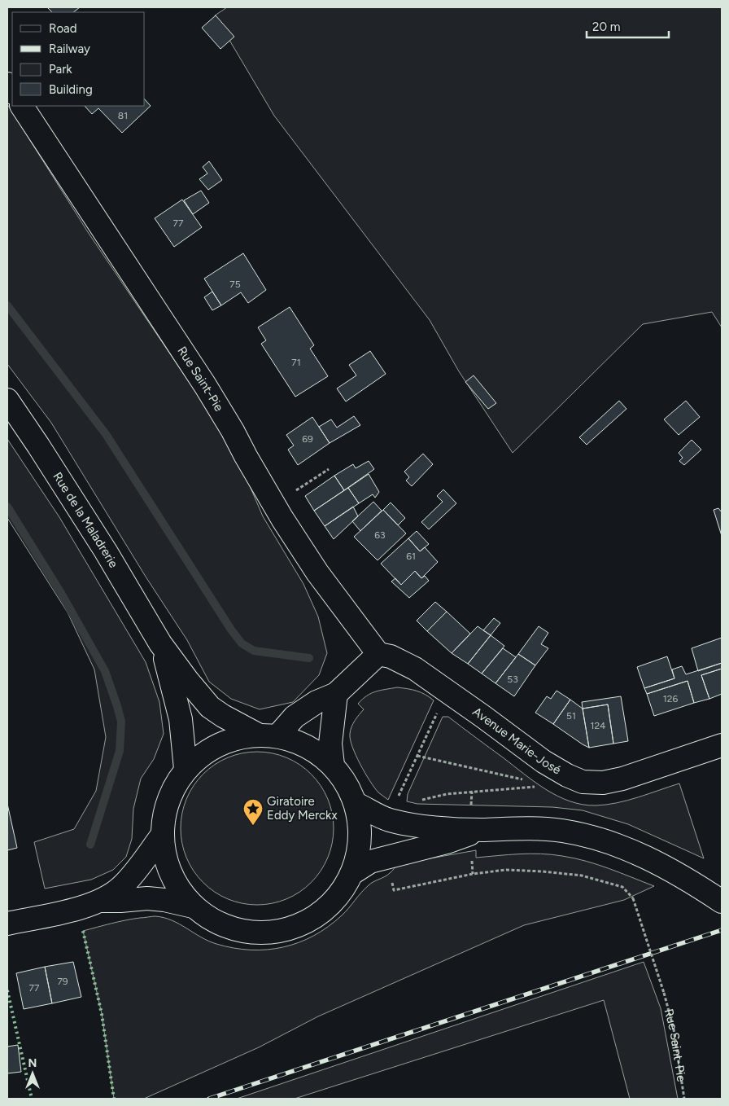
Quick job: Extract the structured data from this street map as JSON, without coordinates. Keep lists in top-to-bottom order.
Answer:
{
  "streets": {
    "main road": ["Rue Saint-Pie", "Rue de la Maladrerie", "Avenue Marie-José"]
  },
  "crossings": [
    ["Rue Saint-Pie", "Avenue Marie-José"]
  ],
  "places": {
    "place": ["Giratoire Eddy Merckx"]
  },
  "house_numbers": [
    "81",
    "77",
    "75",
    "71",
    "69",
    "63",
    "61",
    "53",
    "126",
    "51",
    "124",
    "79",
    "77"
  ],
  "legend": [
    "Road",
    "Railway",
    "Park",
    "Building"
  ],
  "scale_bar": "20 m",
  "north": "top"
}
